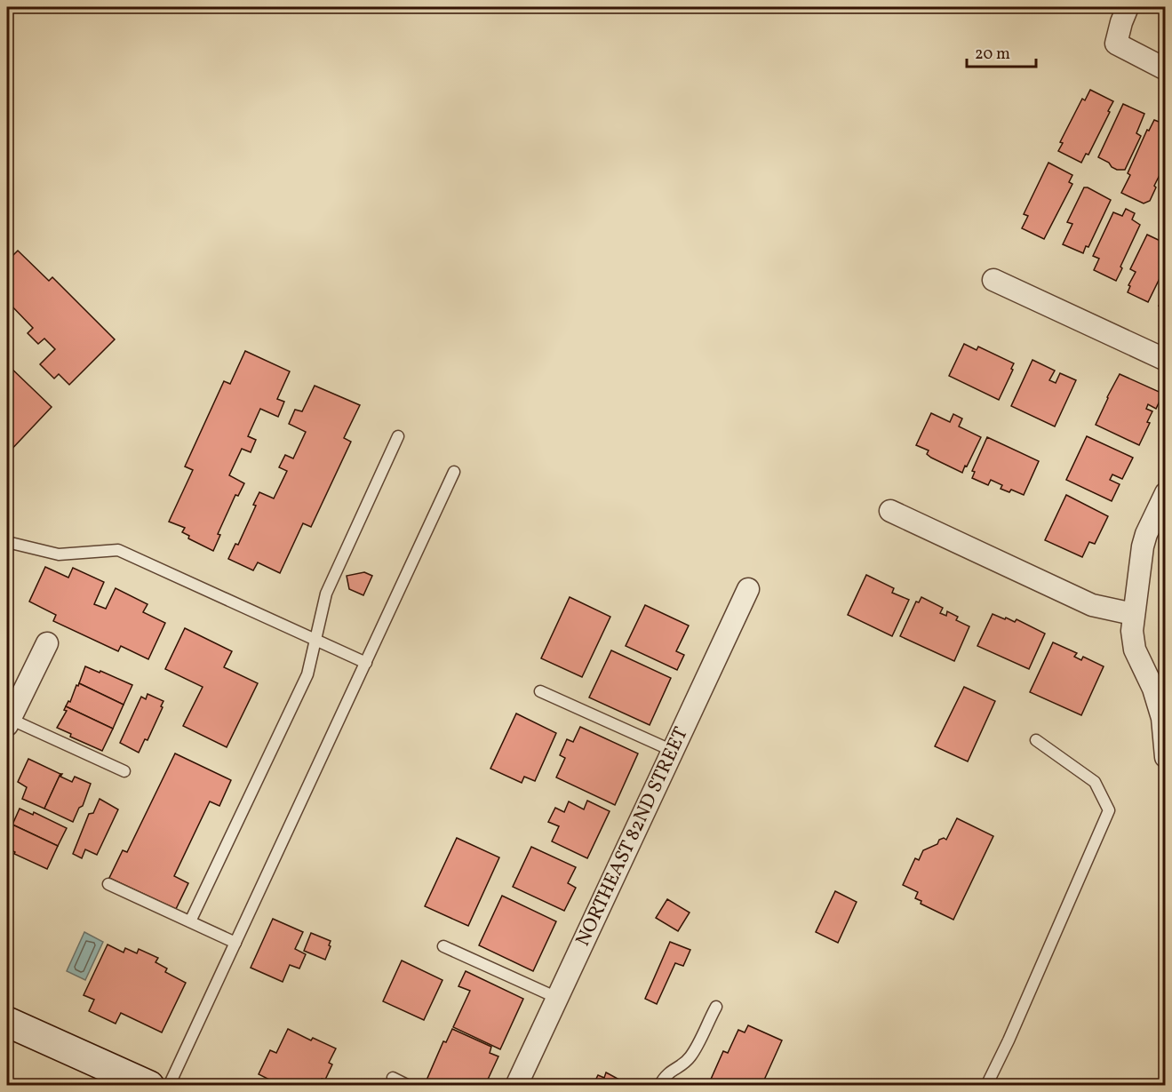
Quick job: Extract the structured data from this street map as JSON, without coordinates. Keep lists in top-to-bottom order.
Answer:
{
  "streets": {
    "street": ["NORTHEAST 82ND STREET"]
  },
  "scale_bar": "20 m"
}
